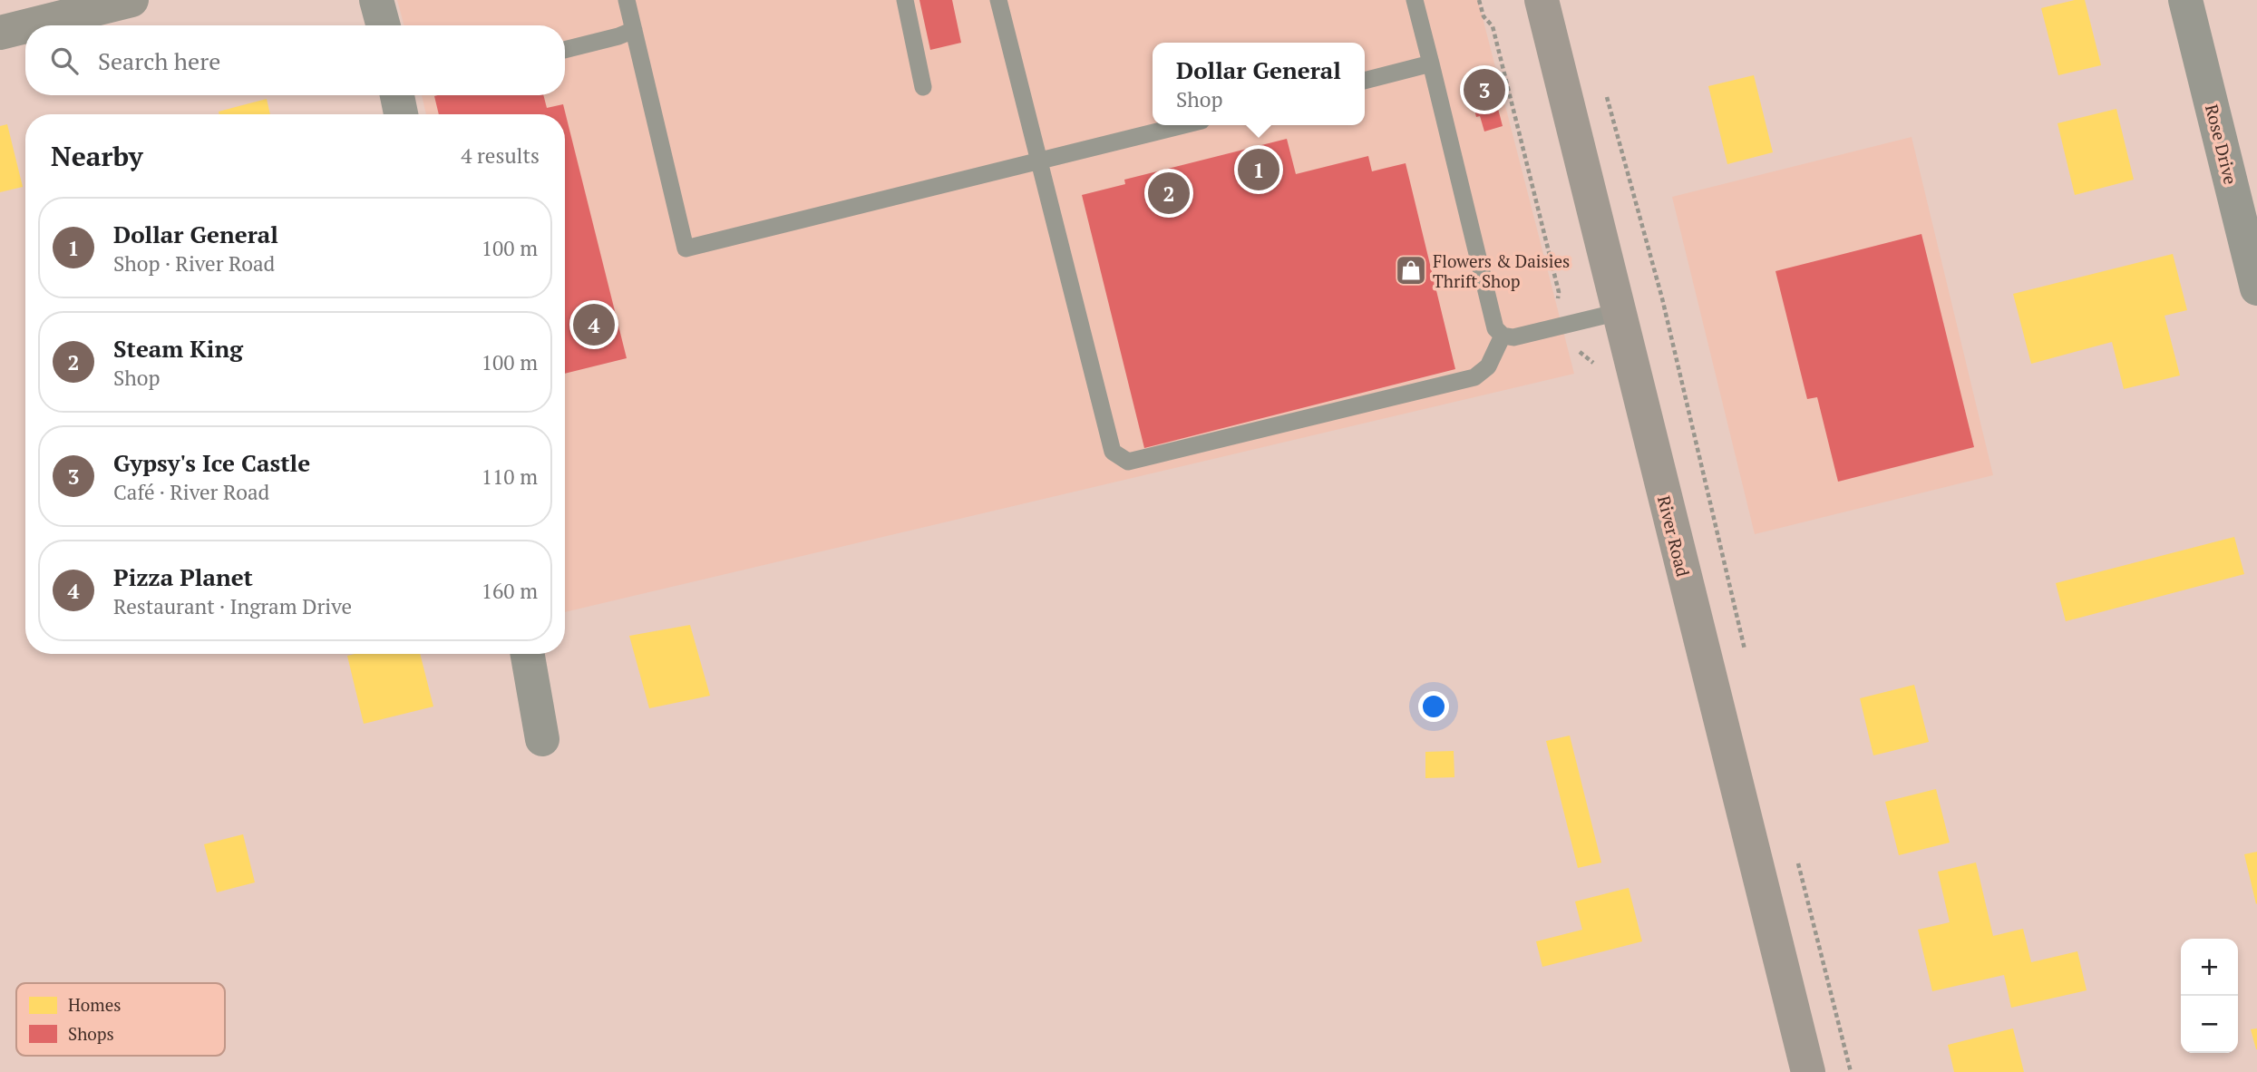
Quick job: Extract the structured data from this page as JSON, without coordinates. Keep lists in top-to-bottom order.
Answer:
{
  "streets": {
    "main road": ["River Road"],
    "street": ["Rose Drive"]
  },
  "places": {
    "shop": ["Flowers & Daisies Thrift Shop"]
  },
  "legend": ["Homes", "Shops"],
  "page": {
    "search": "Search here",
    "popup": ["Dollar General", "Shop"],
    "pins": [
      "3",
      "1",
      "2",
      "4"
    ],
    "heading": ["Nearby", "4 results"],
    "list": [
      {
        "mark": "1",
        "name": "Dollar General",
        "note": "Shop · River Road",
        "value": "100 m"
      },
      {
        "mark": "2",
        "name": "Steam King",
        "note": "Shop",
        "value": "100 m"
      },
      {
        "mark": "3",
        "name": "Gypsy's Ice Castle",
        "note": "Café · River Road",
        "value": "110 m"
      },
      {
        "mark": "4",
        "name": "Pizza Planet",
        "note": "Restaurant · Ingram Drive",
        "value": "160 m"
      }
    ],
    "map_buttons": ["+", "−"]
  }
}
